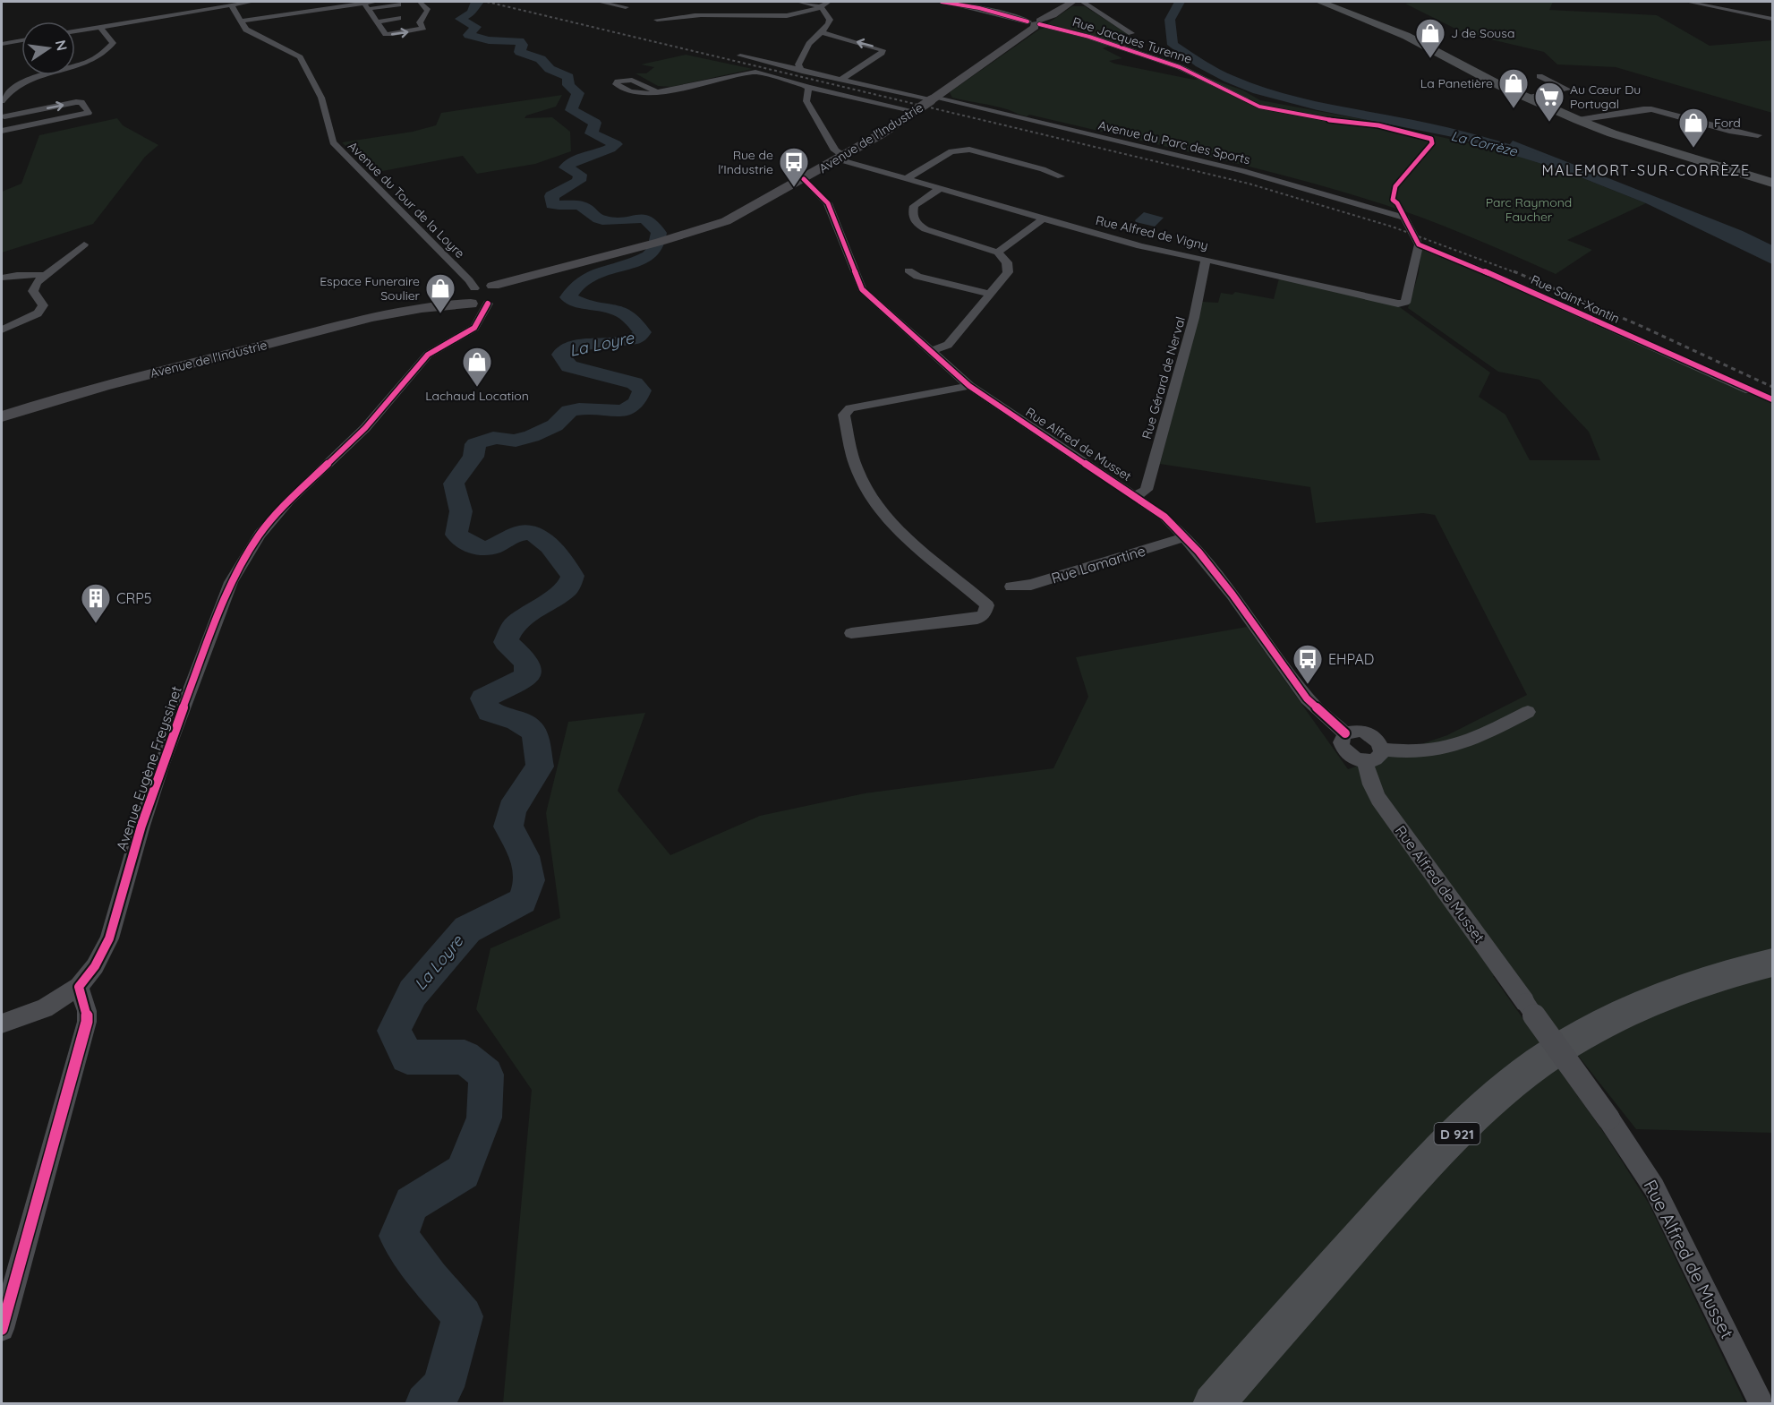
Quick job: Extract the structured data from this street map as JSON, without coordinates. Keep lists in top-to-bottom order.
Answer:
{
  "streets": {
    "main road": ["Avenue de l'Industrie", "D 921"],
    "street": [
      "Rue Jacques Turenne",
      "Avenue du Parc des Sports",
      "Avenue du Tour de la Loyre",
      "Rue Alfred de Vigny",
      "Rue Saint-Xantin",
      "Rue Gérard de Nerval",
      "Rue Alfred de Musset",
      "Rue Lamartine",
      "Avenue Eugène Freyssinet"
    ]
  },
  "crossings": [
    ["Rue Jacques Turenne", "Avenue de l'Industrie"],
    ["Avenue de l'Industrie", "Avenue du Parc des Sports"],
    ["Avenue de l'Industrie", "Avenue du Tour de la Loyre"],
    ["Avenue de l'Industrie", "Rue Alfred de Vigny"],
    ["Avenue de l'Industrie", "Rue Alfred de Musset"],
    ["Avenue de l'Industrie", "Avenue Eugène Freyssinet"],
    ["Avenue du Parc des Sports", "Rue Alfred de Vigny"],
    ["Avenue du Parc des Sports", "Rue Saint-Xantin"],
    ["Avenue du Tour de la Loyre", "Avenue Eugène Freyssinet"],
    ["Rue Alfred de Vigny", "Rue Saint-Xantin"],
    ["Rue Alfred de Vigny", "Rue Gérard de Nerval"],
    ["Rue Gérard de Nerval", "Rue Alfred de Musset"],
    ["Rue Alfred de Musset", "Rue Lamartine"]
  ],
  "districts": ["MALEMORT-SUR-CORRÈZE"],
  "water": ["La Corrèze", "La Loyre"],
  "parks": ["Parc Raymond Faucher"],
  "places": {
    "shop": [
      "J de Sousa",
      "La Panetière",
      "Ford",
      "Espace Funeraire Soulier",
      "Lachaud Location"
    ],
    "supermarket": ["Au Cœur Du Portugal"],
    "bus stop": ["Rue de l'Industrie", "EHPAD"],
    "building": ["CRP5"]
  },
  "north": "right"
}
